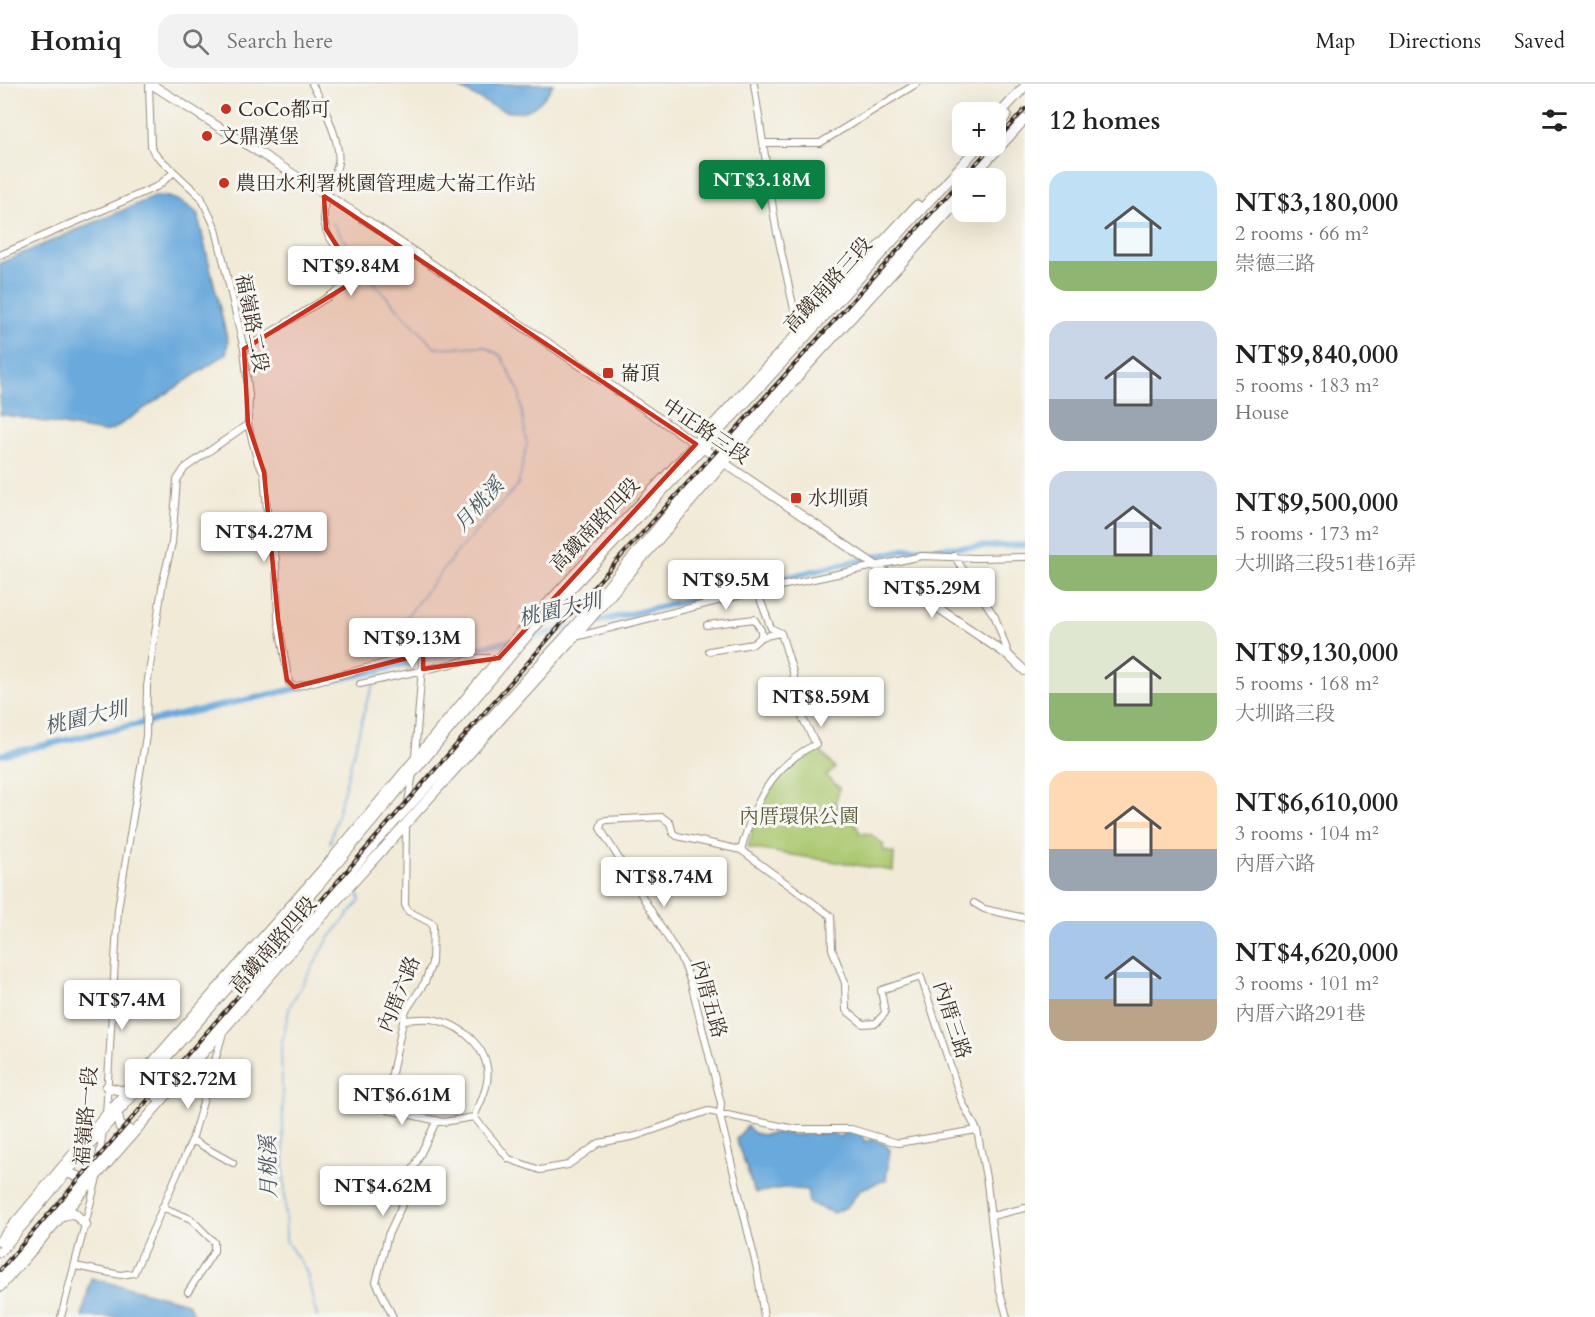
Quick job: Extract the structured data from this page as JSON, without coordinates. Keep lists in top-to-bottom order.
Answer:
{
  "streets": {
    "main road": ["高鐵南路三段", "中正路三段", "高鐵南路四段"],
    "street": [
      "福嶺路二段",
      "內厝六路",
      "內厝五路",
      "內厝三路",
      "福嶺路一段"
    ]
  },
  "crossings": [
    ["高鐵南路三段", "中正路三段"],
    ["高鐵南路三段", "高鐵南路四段"],
    ["福嶺路二段", "中正路三段"],
    ["福嶺路二段", "福嶺路一段"],
    ["中正路三段", "高鐵南路四段"],
    ["高鐵南路四段", "內厝六路"],
    ["高鐵南路四段", "福嶺路一段"],
    ["內厝五路", "內厝三路"]
  ],
  "water": ["月桃溪", "桃園大圳"],
  "parks": ["內厝環保公園"],
  "places": {
    "other": ["CoCo都可", "文鼎漢堡", "農田水利署桃園管理處大崙工作站"],
    "transit": ["崙頂", "水圳頭"]
  },
  "page": {
    "header": "Homiq",
    "search": "Search here",
    "nav": ["Map", "Directions", "Saved"],
    "heading": "12 homes",
    "map_buttons": ["+", "−"],
    "list": [
      {
        "name": "NT$3,180,000",
        "note": "2 rooms · 66 m² · 崇德三路"
      },
      {
        "name": "NT$9,840,000",
        "note": "5 rooms · 183 m² · House"
      },
      {
        "name": "NT$9,500,000",
        "note": "5 rooms · 173 m² · 大圳路三段51巷16弄"
      },
      {
        "name": "NT$9,130,000",
        "note": "5 rooms · 168 m² · 大圳路三段"
      },
      {
        "name": "NT$6,610,000",
        "note": "3 rooms · 104 m² · 內厝六路"
      },
      {
        "name": "NT$4,620,000",
        "note": "3 rooms · 101 m² · 內厝六路291巷"
      }
    ],
    "price": [
      "NT$3.18M",
      "NT$9.84M",
      "NT$4.27M",
      "NT$9.5M",
      "NT$5.29M",
      "NT$9.13M",
      "NT$8.59M",
      "NT$8.74M",
      "NT$7.4M",
      "NT$2.72M",
      "NT$6.61M",
      "NT$4.62M"
    ]
  }
}
